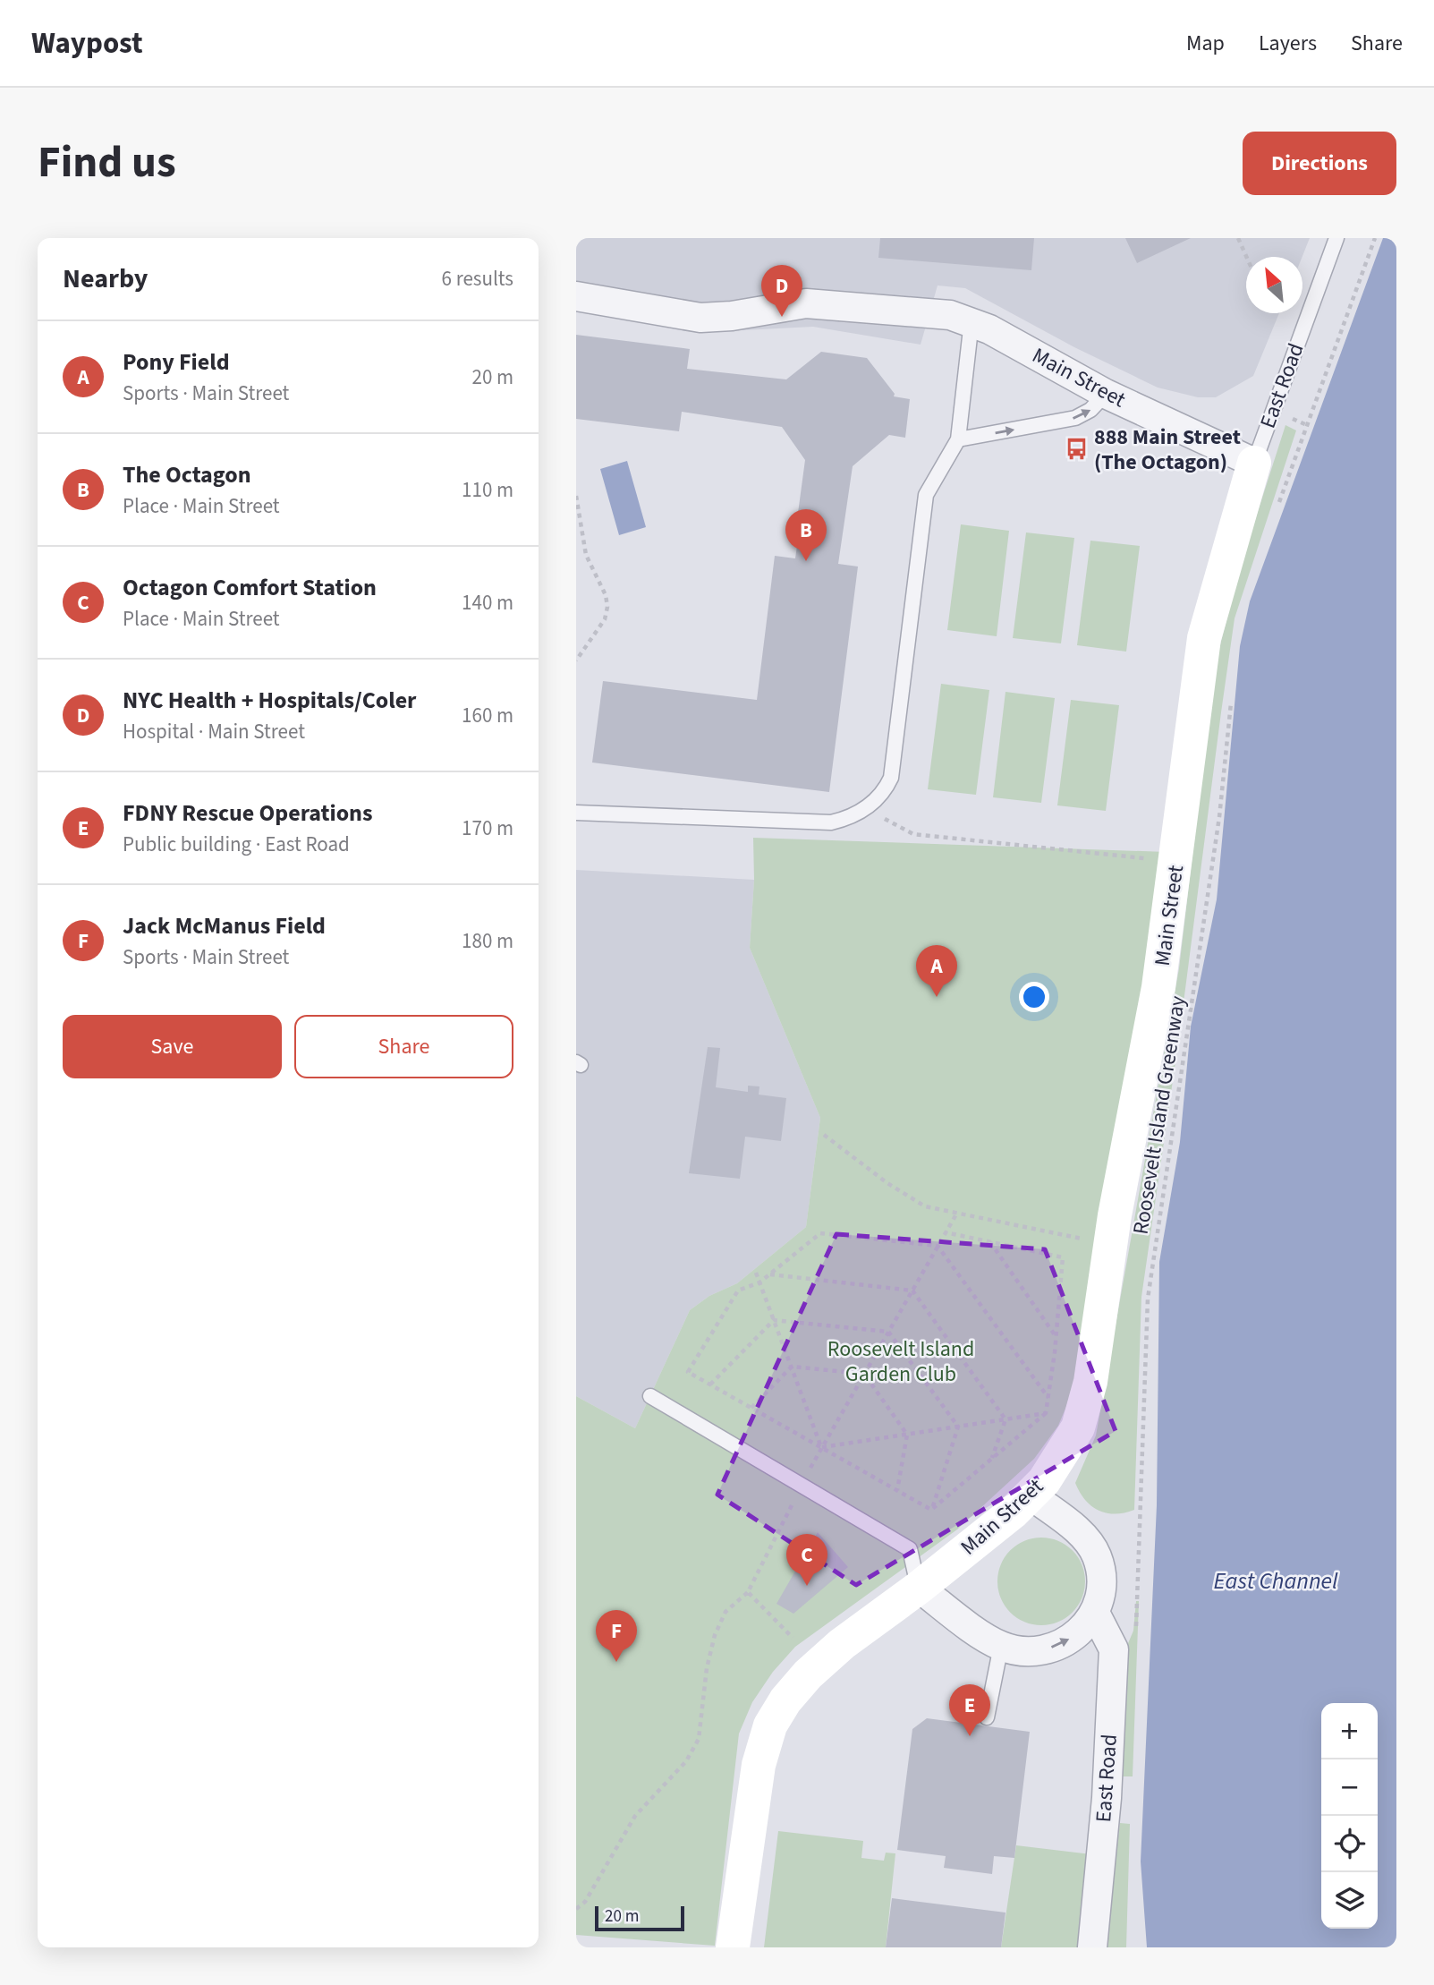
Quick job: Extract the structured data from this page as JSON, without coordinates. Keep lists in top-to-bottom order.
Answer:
{
  "streets": {
    "street": ["Main Street", "East Road"],
    "path": ["Roosevelt Island Greenway"]
  },
  "crossings": [
    ["Main Street", "East Road"]
  ],
  "water": ["East Channel"],
  "parks": ["Roosevelt Island Garden Club"],
  "places": {
    "bus stop": ["888 Main Street (The Octagon)"]
  },
  "scale_bar": "20 m",
  "north": "top left",
  "page": {
    "header": "Waypost",
    "nav": ["Map", "Layers", "Share"],
    "title": "Find us",
    "buttons": [
      "Directions",
      ["Save", "Share"]
    ],
    "heading": ["Nearby", "6 results"],
    "pins": [
      "D",
      "B",
      "A",
      "C",
      "F",
      "E"
    ],
    "list": [
      {
        "mark": "A",
        "name": "Pony Field",
        "note": "Sports · Main Street",
        "value": "20 m"
      },
      {
        "mark": "B",
        "name": "The Octagon",
        "note": "Place · Main Street",
        "value": "110 m"
      },
      {
        "mark": "C",
        "name": "Octagon Comfort Station",
        "note": "Place · Main Street",
        "value": "140 m"
      },
      {
        "mark": "D",
        "name": "NYC Health + Hospitals/Coler",
        "note": "Hospital · Main Street",
        "value": "160 m"
      },
      {
        "mark": "E",
        "name": "FDNY Rescue Operations",
        "note": "Public building · East Road",
        "value": "170 m"
      },
      {
        "mark": "F",
        "name": "Jack McManus Field",
        "note": "Sports · Main Street",
        "value": "180 m"
      }
    ],
    "map_buttons": ["+", "−"],
    "scale": "20 m"
  }
}
